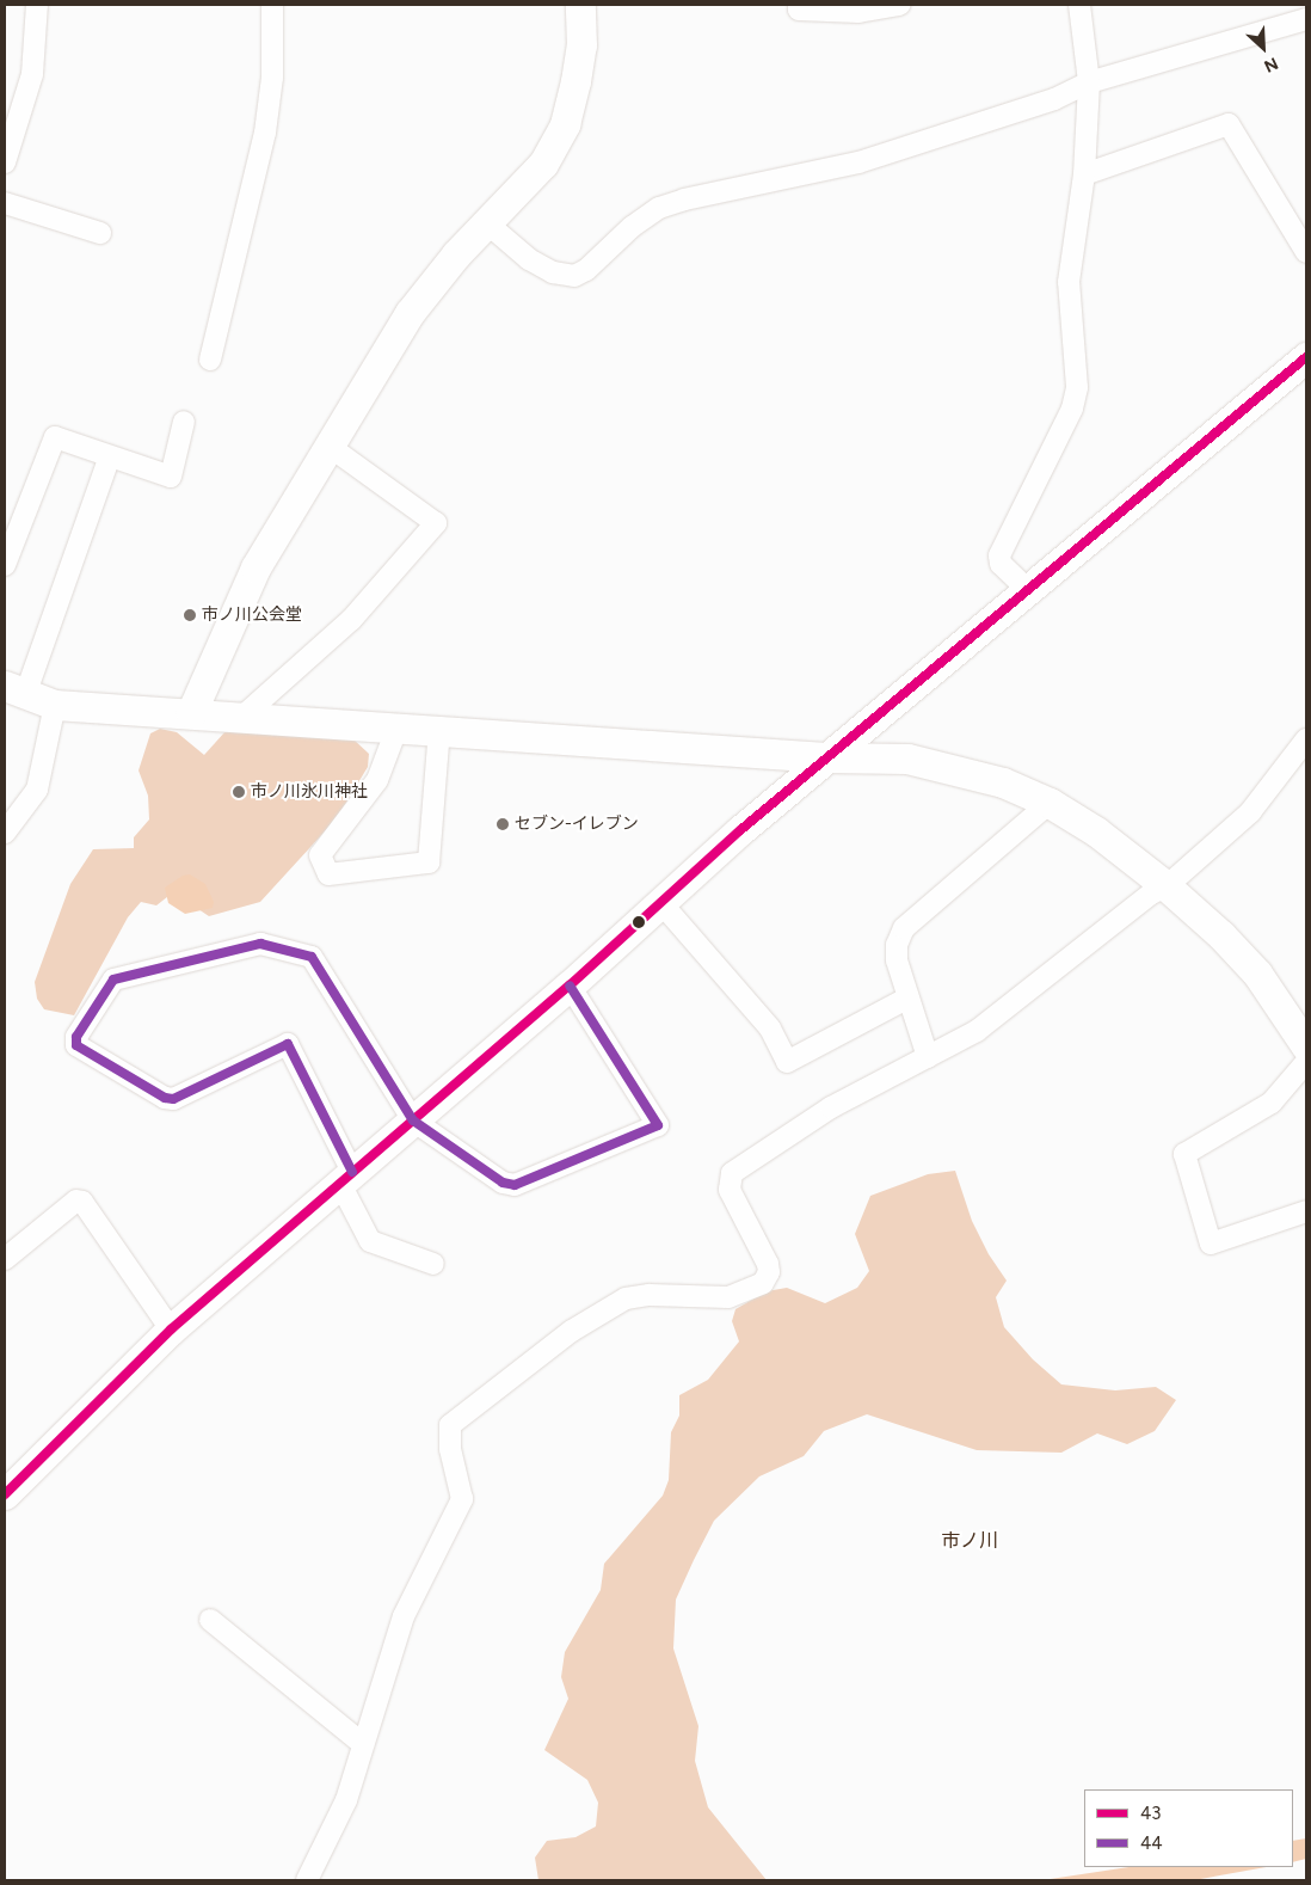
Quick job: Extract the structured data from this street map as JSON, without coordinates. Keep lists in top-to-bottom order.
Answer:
{
  "districts": ["市ノ川"],
  "places": ["市ノ川公会堂", "市ノ川氷川神社", "セブン-イレブン"],
  "lines": ["transit line 43", "transit line 44"],
  "legend": ["43", "44"],
  "north": "bottom right"
}
